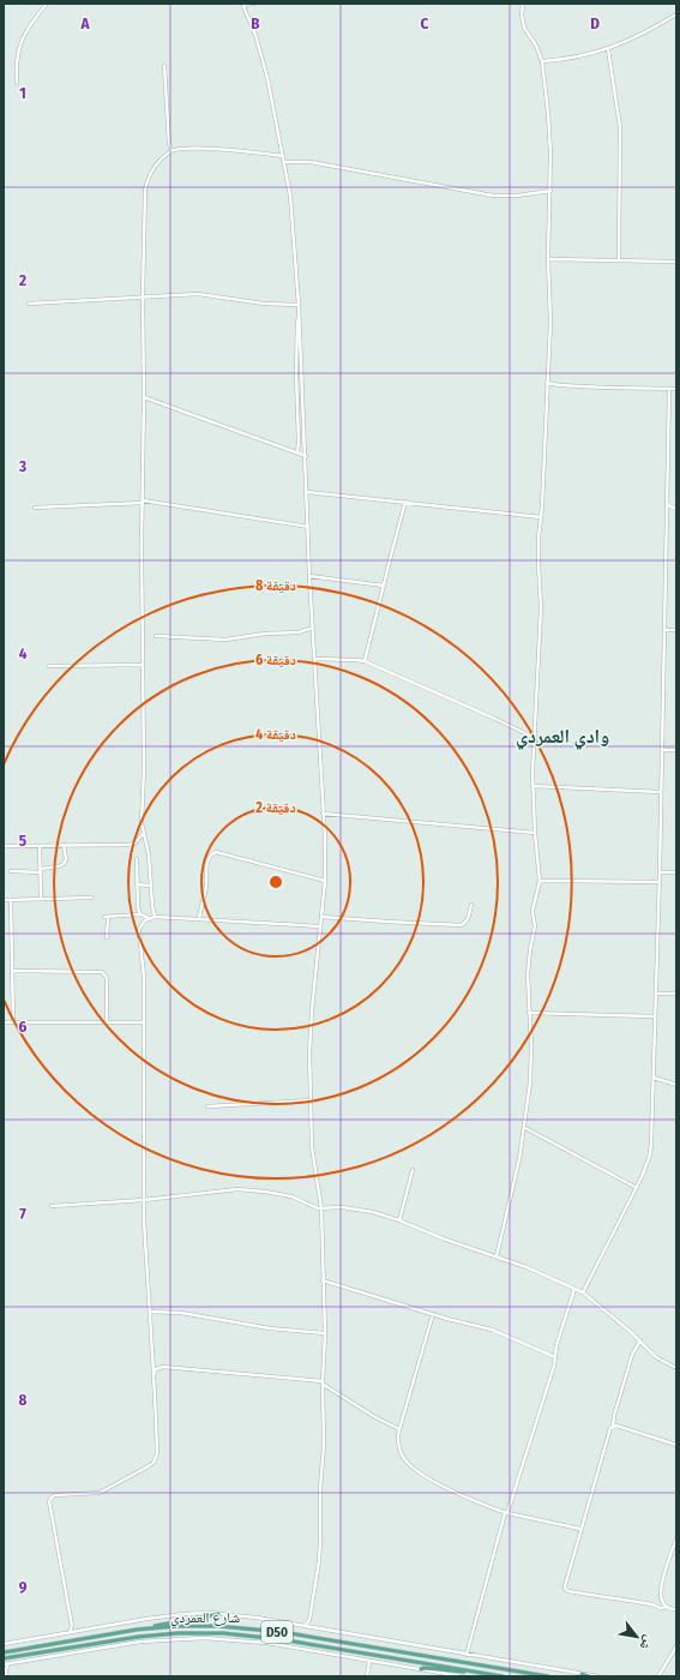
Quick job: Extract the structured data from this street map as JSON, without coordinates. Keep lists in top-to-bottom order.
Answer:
{
  "streets": {
    "main road": ["شارع العمردي", "D50"]
  },
  "districts": ["وادي العمردي"],
  "north": "bottom right",
  "grid": {
    "columns": [
      "A",
      "B",
      "C",
      "D"
    ],
    "rows": [
      "1",
      "2",
      "3",
      "4",
      "5",
      "6",
      "7",
      "8",
      "9"
    ]
  },
  "rings": [
    "8 دقيقة",
    "6 دقيقة",
    "4 دقيقة",
    "2 دقيقة"
  ]
}
